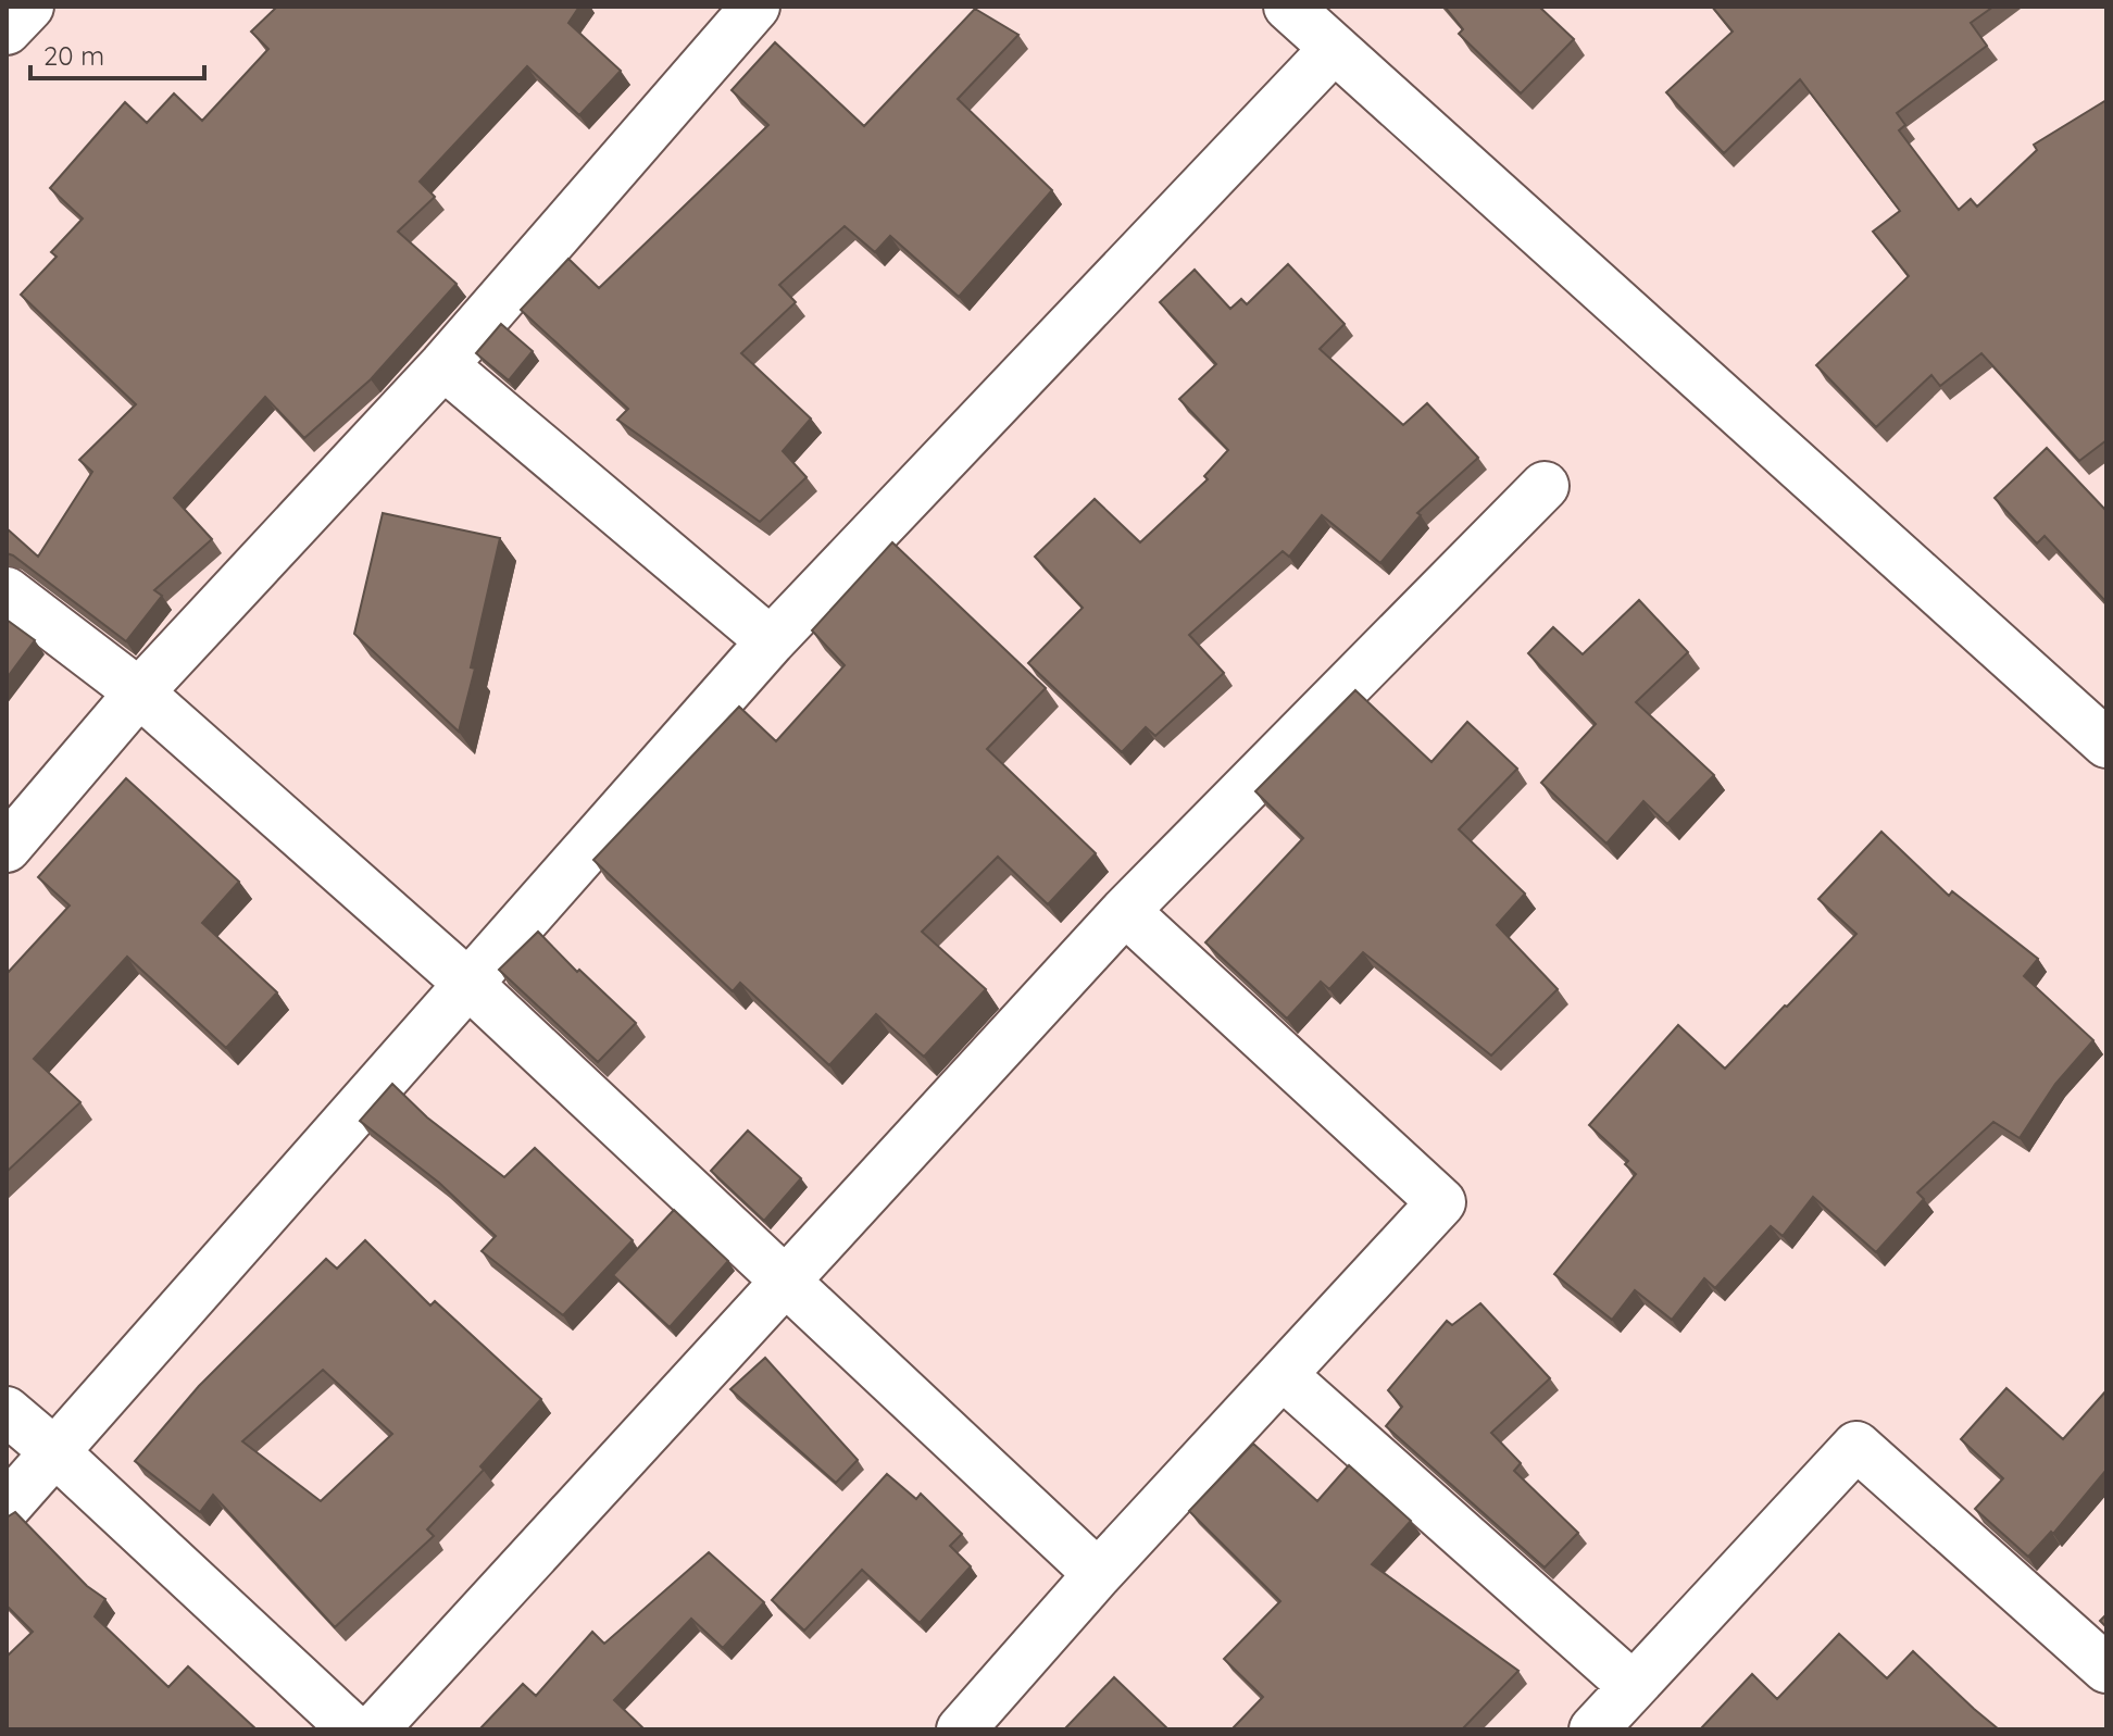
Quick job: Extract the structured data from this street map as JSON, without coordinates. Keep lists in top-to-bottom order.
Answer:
{
  "scale_bar": "20 m"
}
